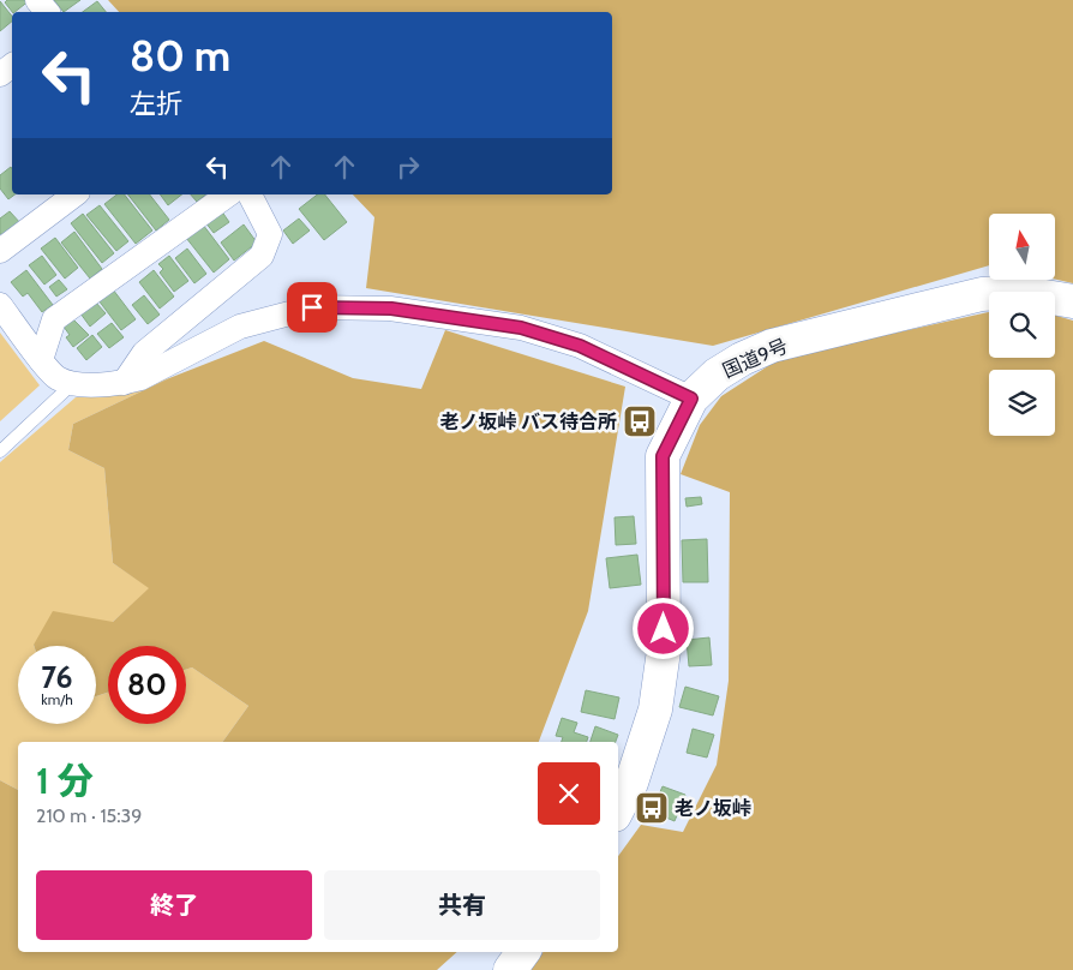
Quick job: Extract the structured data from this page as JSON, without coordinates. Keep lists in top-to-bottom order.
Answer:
{
  "streets": {
    "highway": ["国道9号"]
  },
  "places": {
    "bus stop": ["老ノ坂峠 バス待合所", "老ノ坂峠"]
  },
  "north": "top",
  "page": {
    "turn": ["80 m", "左折"],
    "speed": "76 km/h",
    "limit": "80",
    "heading": ["1 分", "210 m · 15:39"],
    "buttons": ["終了", "共有"]
  }
}
